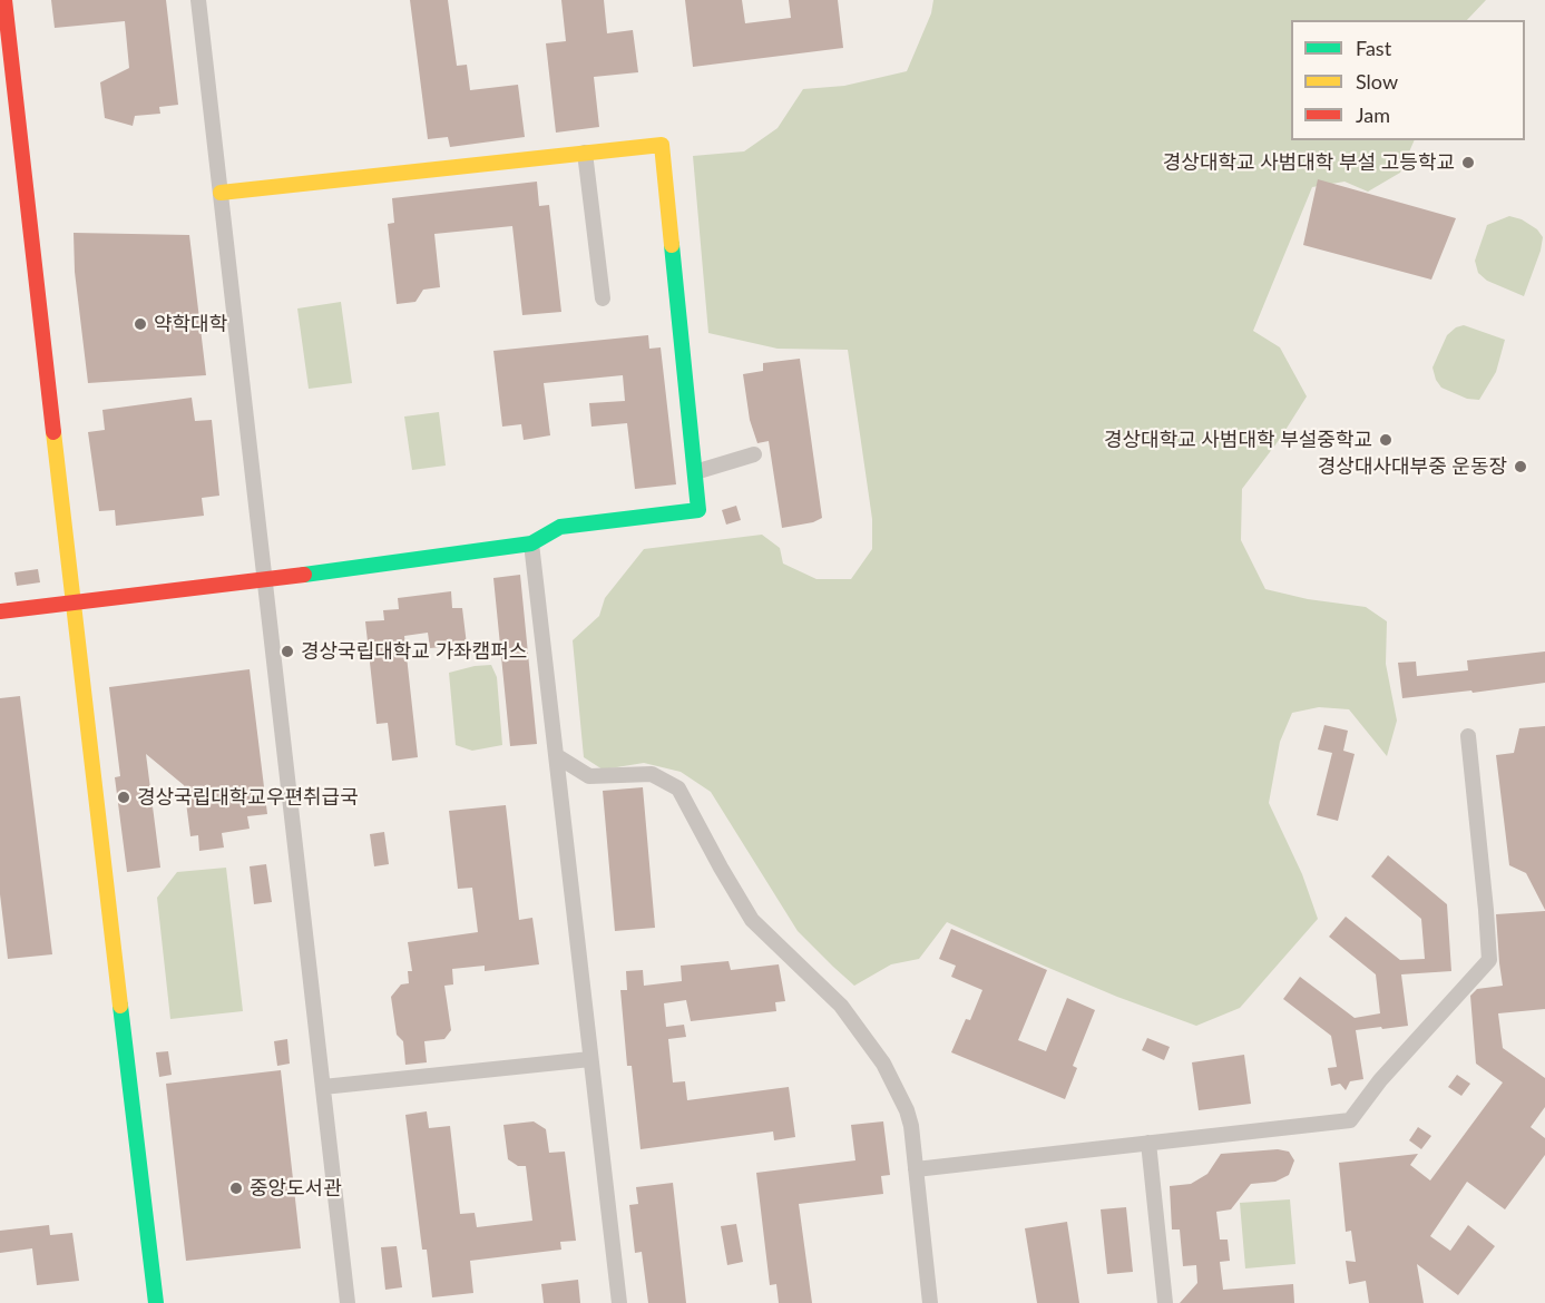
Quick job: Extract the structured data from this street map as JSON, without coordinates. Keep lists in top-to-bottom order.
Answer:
{
  "places": [
    "경상대학교 사범대학 부설 고등학교",
    "약학대학",
    "경상대학교 사범대학 부설중학교",
    "경상대사대부중 운동장",
    "경상국립대학교 가좌캠퍼스",
    "경상국립대학교우편취급국",
    "중앙도서관"
  ],
  "legend": ["Fast", "Slow", "Jam"]
}
